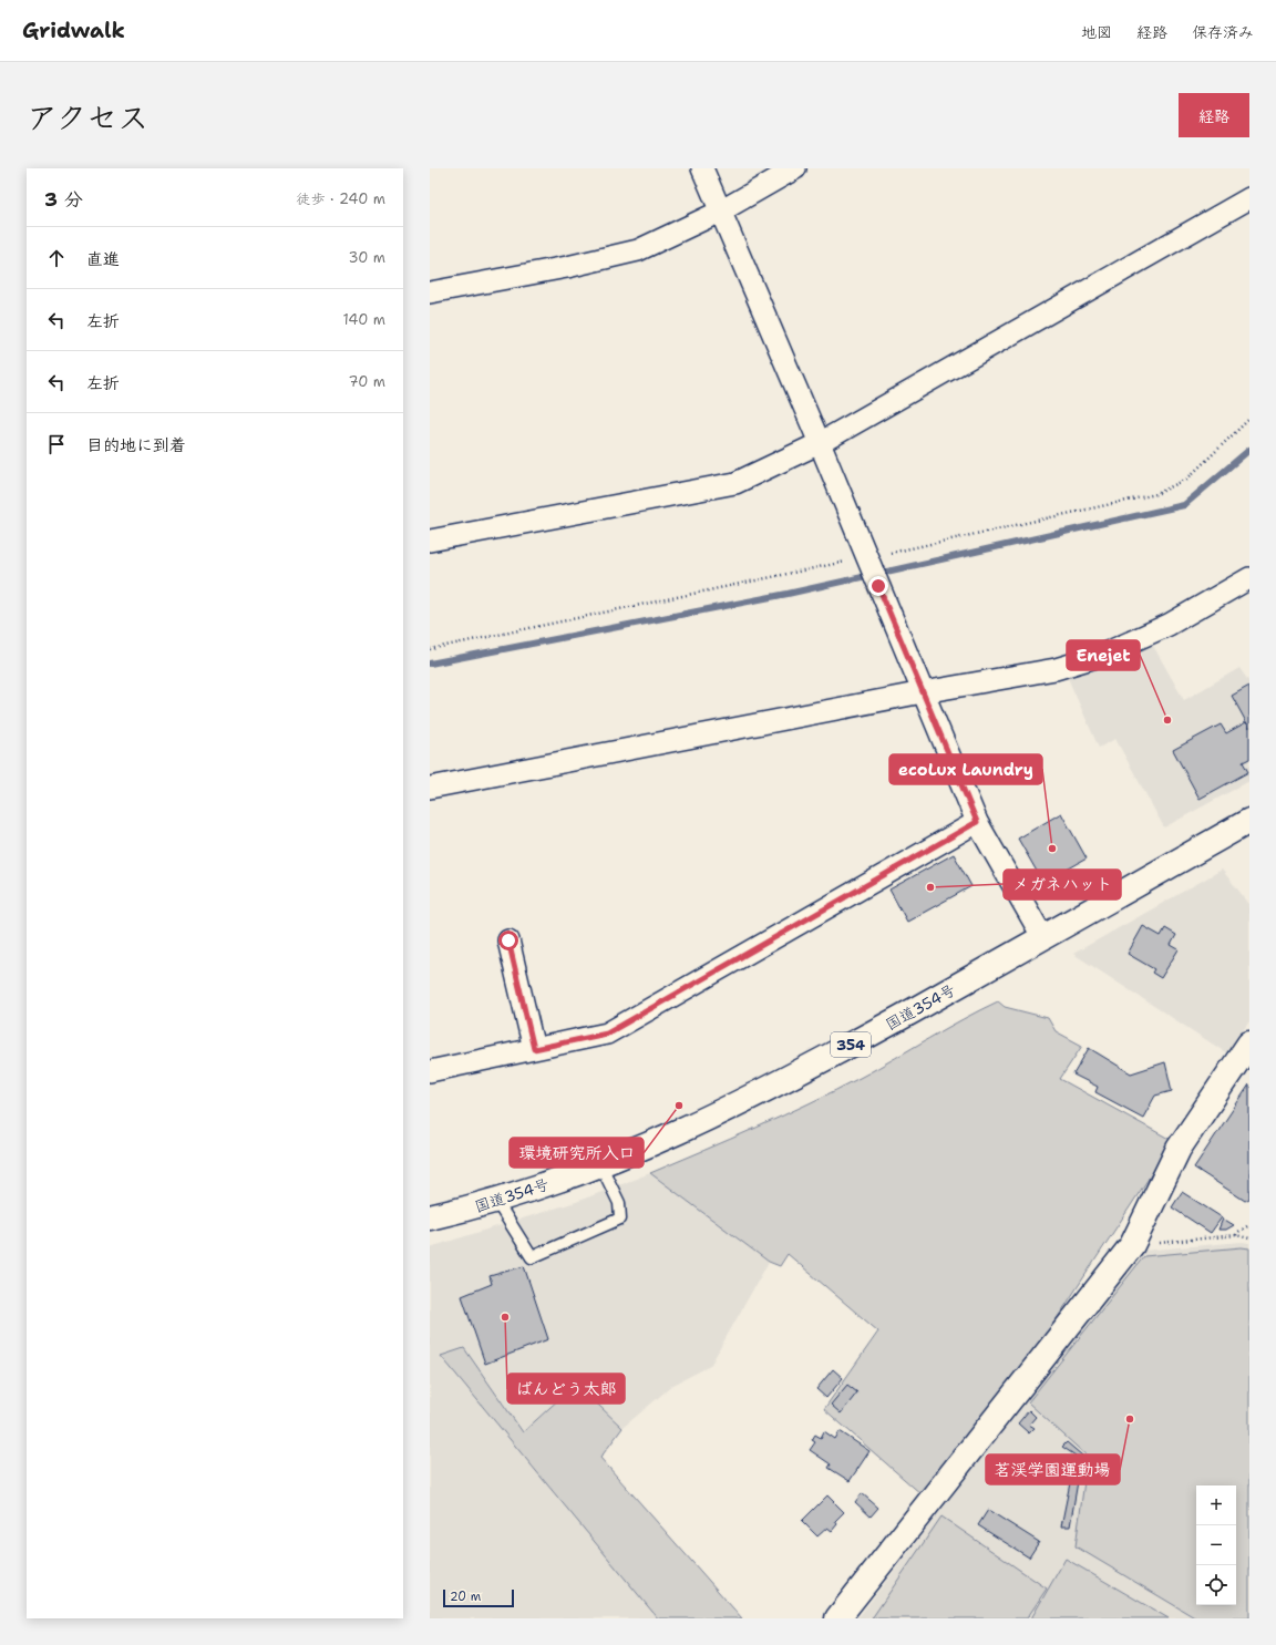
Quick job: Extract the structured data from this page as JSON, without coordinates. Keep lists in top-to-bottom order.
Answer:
{
  "streets": {
    "main road": ["国道354号", "354"]
  },
  "places": [
    "Enejet",
    "ecoLux Laundry",
    "メガネハット",
    "環境研究所入口",
    "ばんどう太郎",
    "茗渓学園運動場"
  ],
  "scale_bar": "20 m",
  "page": {
    "header": "Gridwalk",
    "nav": ["地図", "経路", "保存済み"],
    "title": "アクセス",
    "buttons": "経路",
    "heading": ["3 分", "徒歩 · 240 m"],
    "list": [
      ["直進", "30 m"],
      ["左折", "140 m"],
      ["左折", "70 m"],
      "目的地に到着"
    ],
    "map_buttons": ["+", "−"],
    "scale": "20 m"
  }
}
